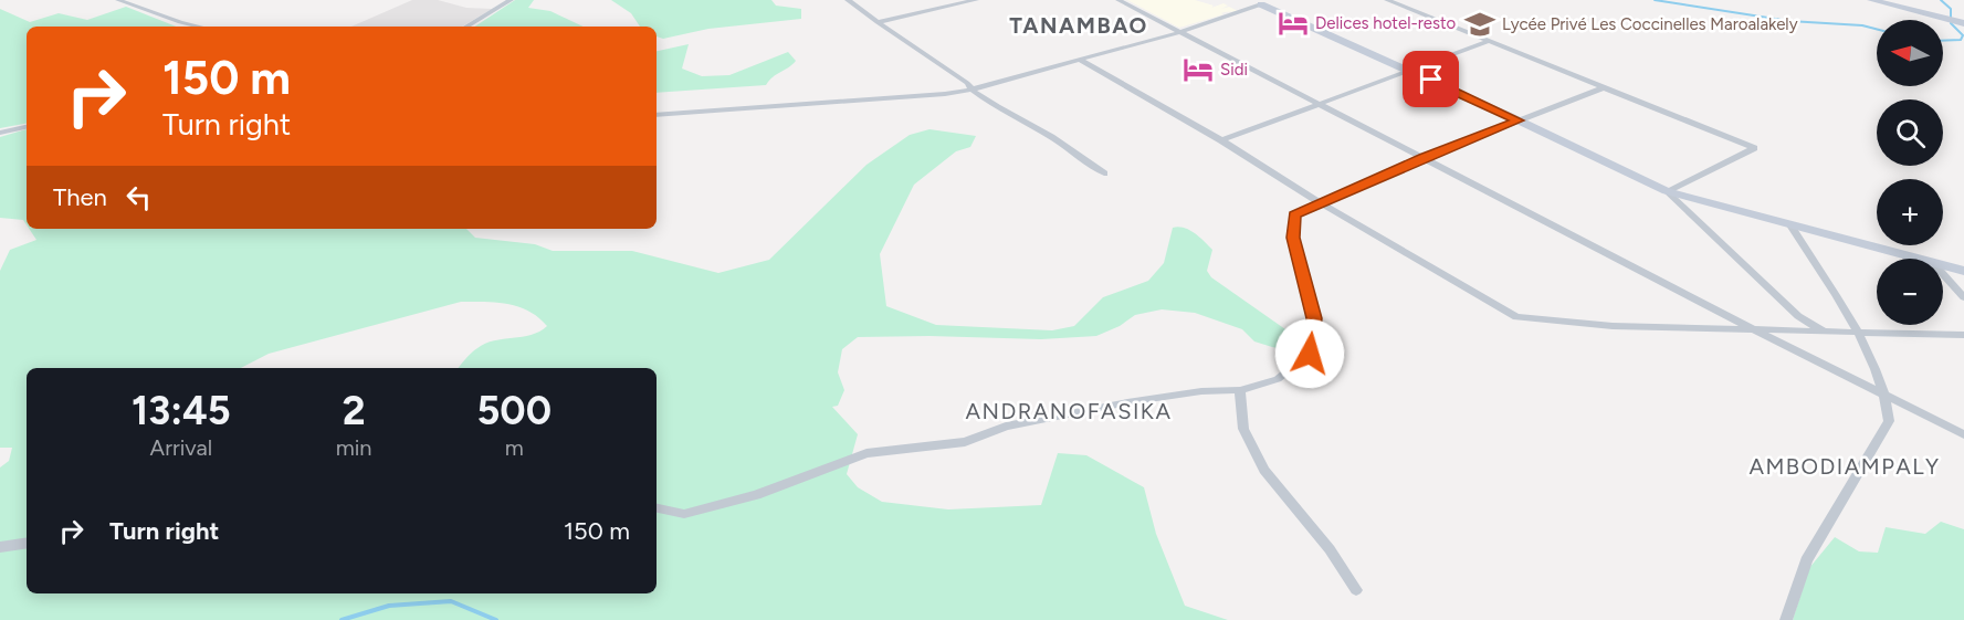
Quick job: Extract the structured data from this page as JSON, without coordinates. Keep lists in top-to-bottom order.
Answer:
{
  "districts": ["TANAMBAO", "ANDRANOFASIKA", "AMBODIAMPALY"],
  "places": {
    "hotel": ["Delices hotel-resto", "Sidi"],
    "school or university": ["Lycée Privé Les Coccinelles Maroalakely"]
  },
  "north": "left",
  "page": {
    "map_buttons": ["+", "−"],
    "turn": ["150 m", "Turn right"],
    "then": "Then",
    "eta": [
      "13:45",
      "Arrival",
      "2",
      "min",
      "500",
      "m"
    ],
    "list": [
      {
        "name": "Turn right",
        "value": "150 m"
      }
    ]
  }
}
